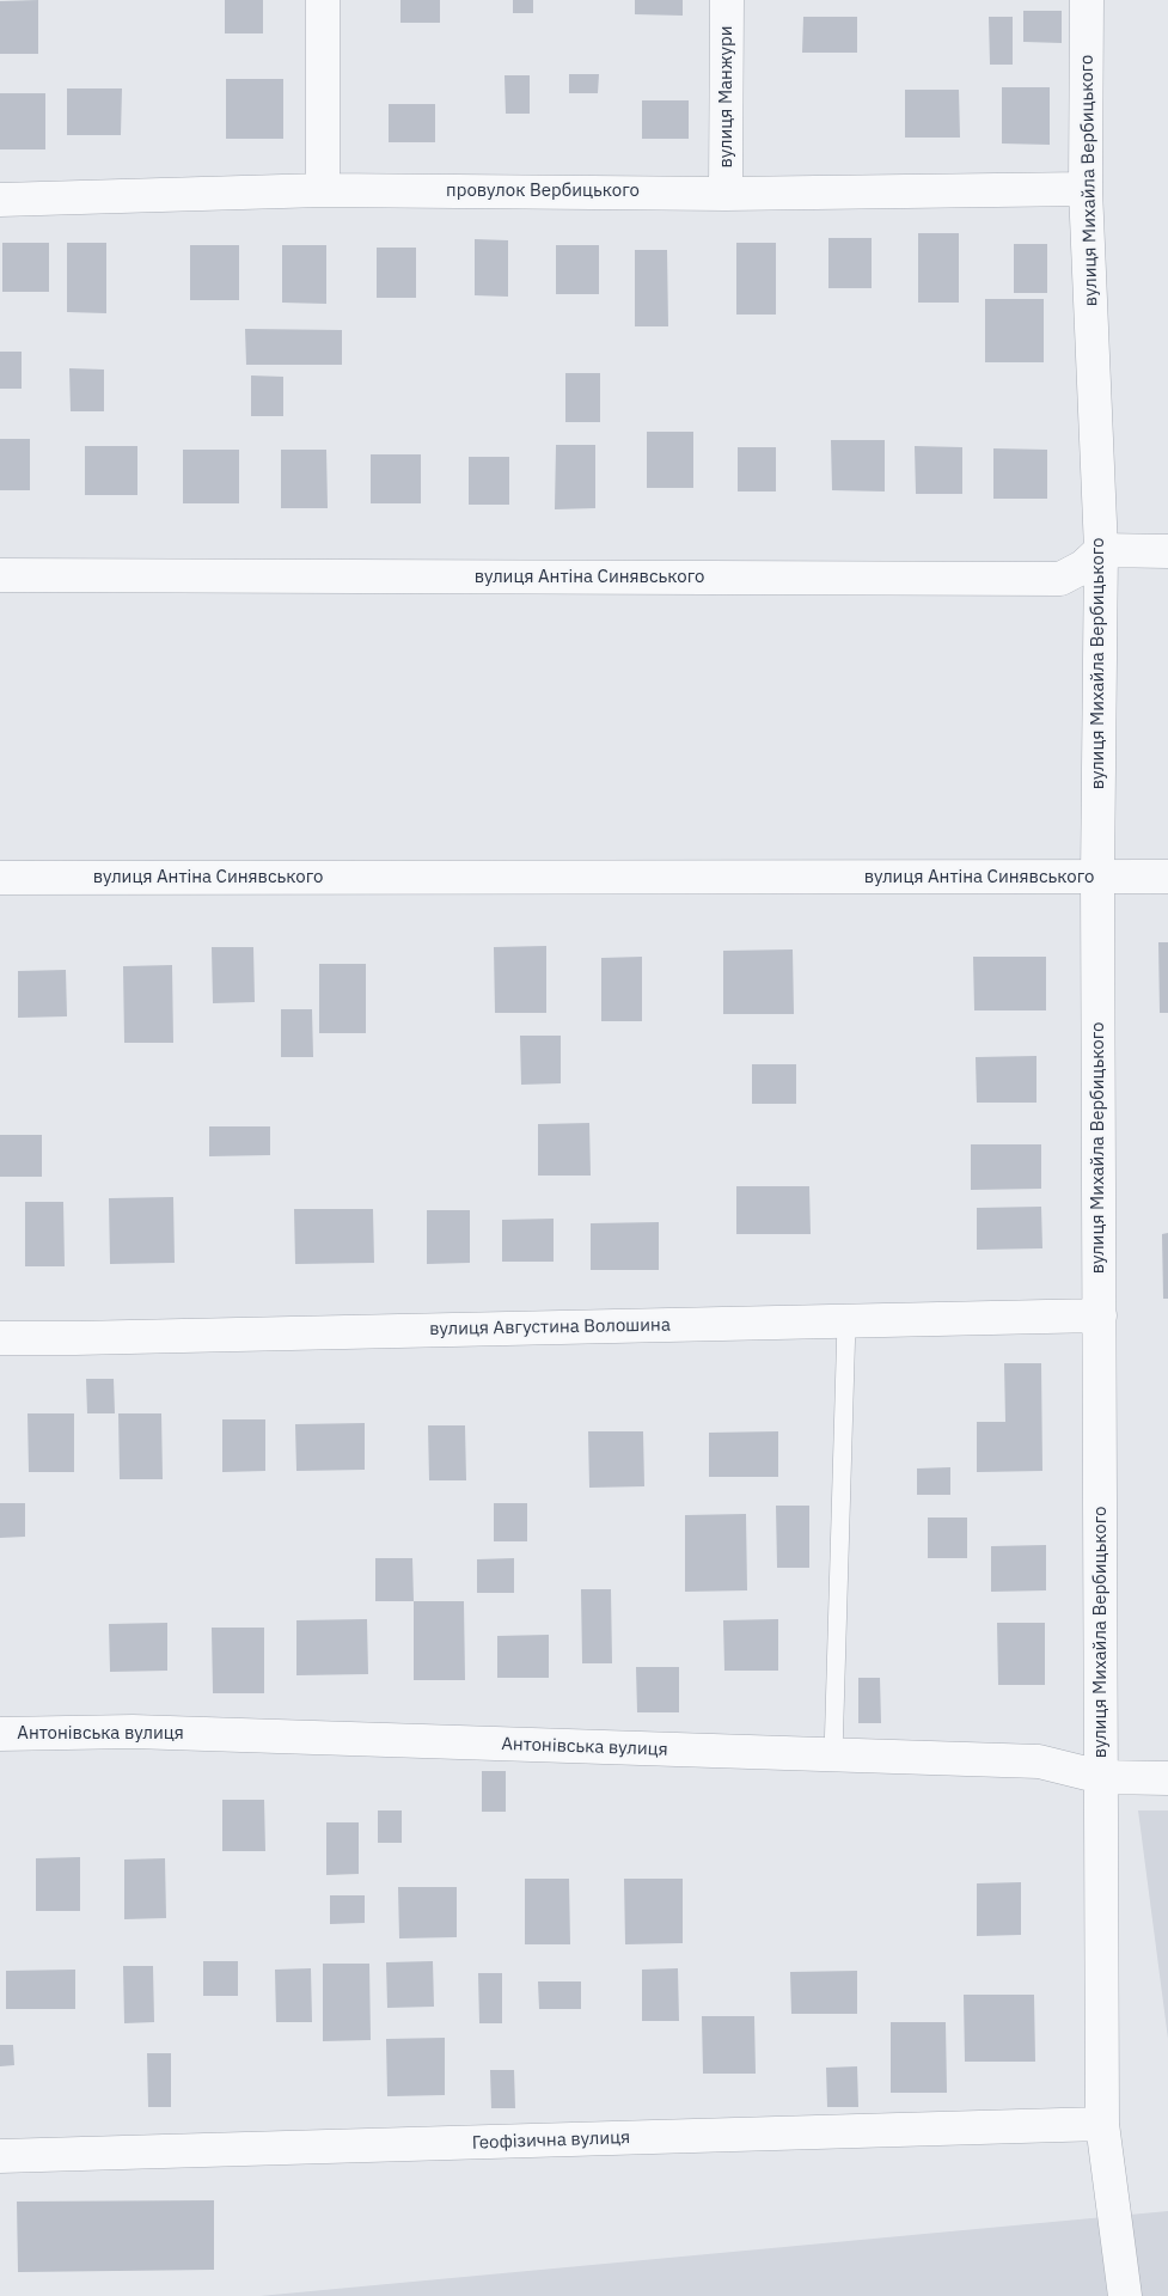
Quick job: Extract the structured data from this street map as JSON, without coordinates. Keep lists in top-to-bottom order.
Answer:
{
  "streets": {
    "street": [
      "вулиця Манжури",
      "вулиця Михайла Вербицького",
      "провулок Вербицького",
      "вулиця Антіна Синявського",
      "вулиця Августина Волошина",
      "Антонівська вулиця",
      "Геофізична вулиця"
    ]
  },
  "crossings": [
    ["вулиця Манжури", "провулок Вербицького"],
    ["вулиця Михайла Вербицького", "провулок Вербицького"],
    ["вулиця Михайла Вербицького", "вулиця Антіна Синявського"],
    ["вулиця Михайла Вербицького", "вулиця Августина Волошина"],
    ["вулиця Михайла Вербицького", "Антонівська вулиця"],
    ["вулиця Михайла Вербицького", "Геофізична вулиця"]
  ]
}
